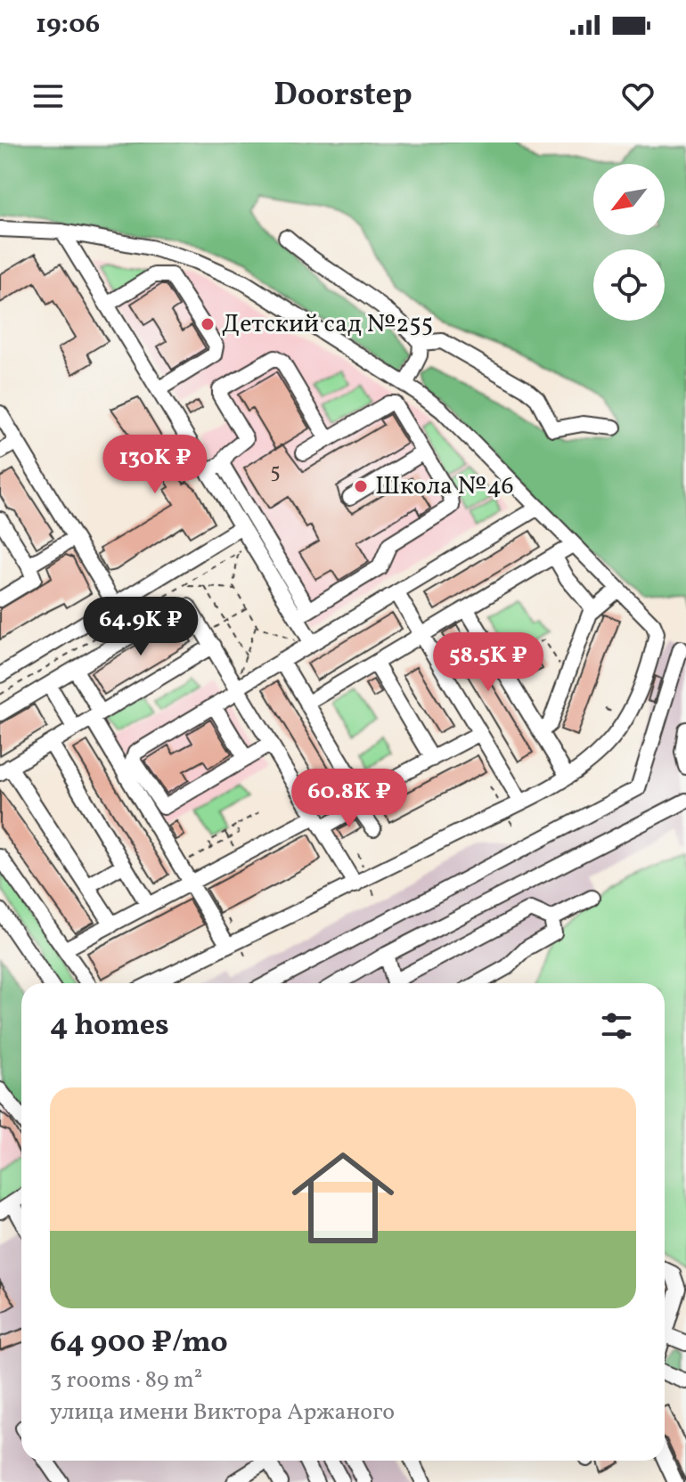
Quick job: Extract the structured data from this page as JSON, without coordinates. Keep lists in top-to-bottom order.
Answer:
{
  "places": ["Детский сад №255", "Школа №46"],
  "house_numbers": ["5"],
  "north": "bottom left",
  "page": {
    "status": "19:06",
    "header": "Doorstep",
    "price": [
      "130K ₽",
      "64.9K ₽",
      "58.5K ₽",
      "60.8K ₽"
    ],
    "heading": "4 homes",
    "list": [
      {
        "name": "64 900 ₽/mo",
        "note": "3 rooms · 89 m² · улица имени Виктора Аржаного"
      }
    ]
  }
}
